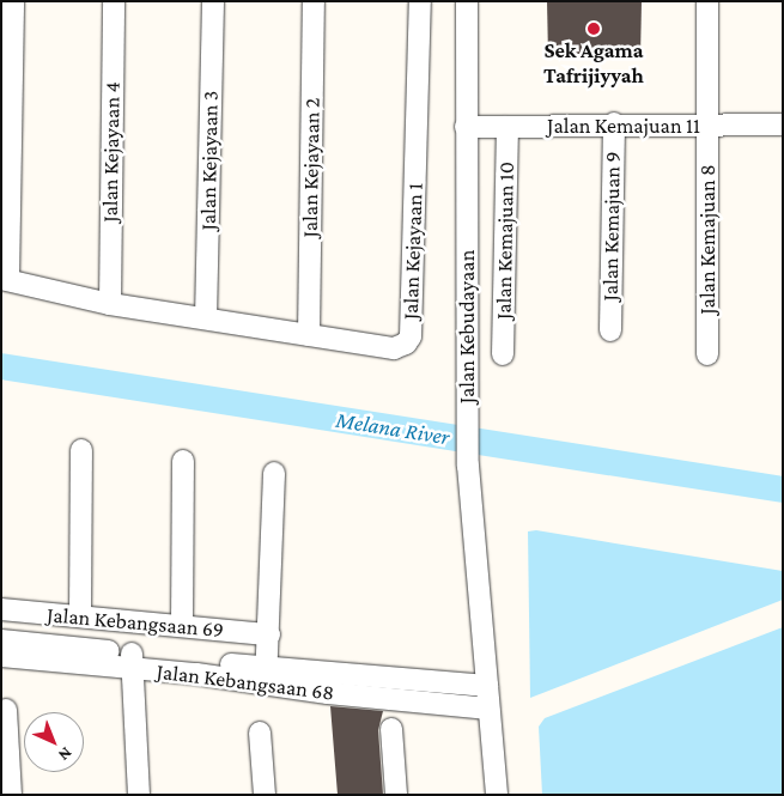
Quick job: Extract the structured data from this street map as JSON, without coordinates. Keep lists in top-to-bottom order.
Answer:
{
  "streets": {
    "street": [
      "Jalan Kemajuan 11",
      "Jalan Kejayaan 4",
      "Jalan Kejayaan 3",
      "Jalan Kejayaan 2",
      "Jalan Kemajuan 9",
      "Jalan Kemajuan 8",
      "Jalan Kemajuan 10",
      "Jalan Kejayaan 1",
      "Jalan Kebudayaan",
      "Jalan Kebangsaan 69",
      "Jalan Kebangsaan 68"
    ]
  },
  "crossings": [
    ["Jalan Kemajuan 11", "Jalan Kemajuan 9"],
    ["Jalan Kemajuan 11", "Jalan Kemajuan 8"],
    ["Jalan Kemajuan 11", "Jalan Kemajuan 10"],
    ["Jalan Kemajuan 11", "Jalan Kebudayaan"],
    ["Jalan Kejayaan 4", "Jalan Kejayaan 1"],
    ["Jalan Kejayaan 3", "Jalan Kejayaan 1"],
    ["Jalan Kejayaan 2", "Jalan Kejayaan 1"],
    ["Jalan Kebudayaan", "Jalan Kebangsaan 68"]
  ],
  "water": ["Melana River"],
  "places": ["Sek Agama Tafrijiyyah"],
  "north": "bottom right"
}
